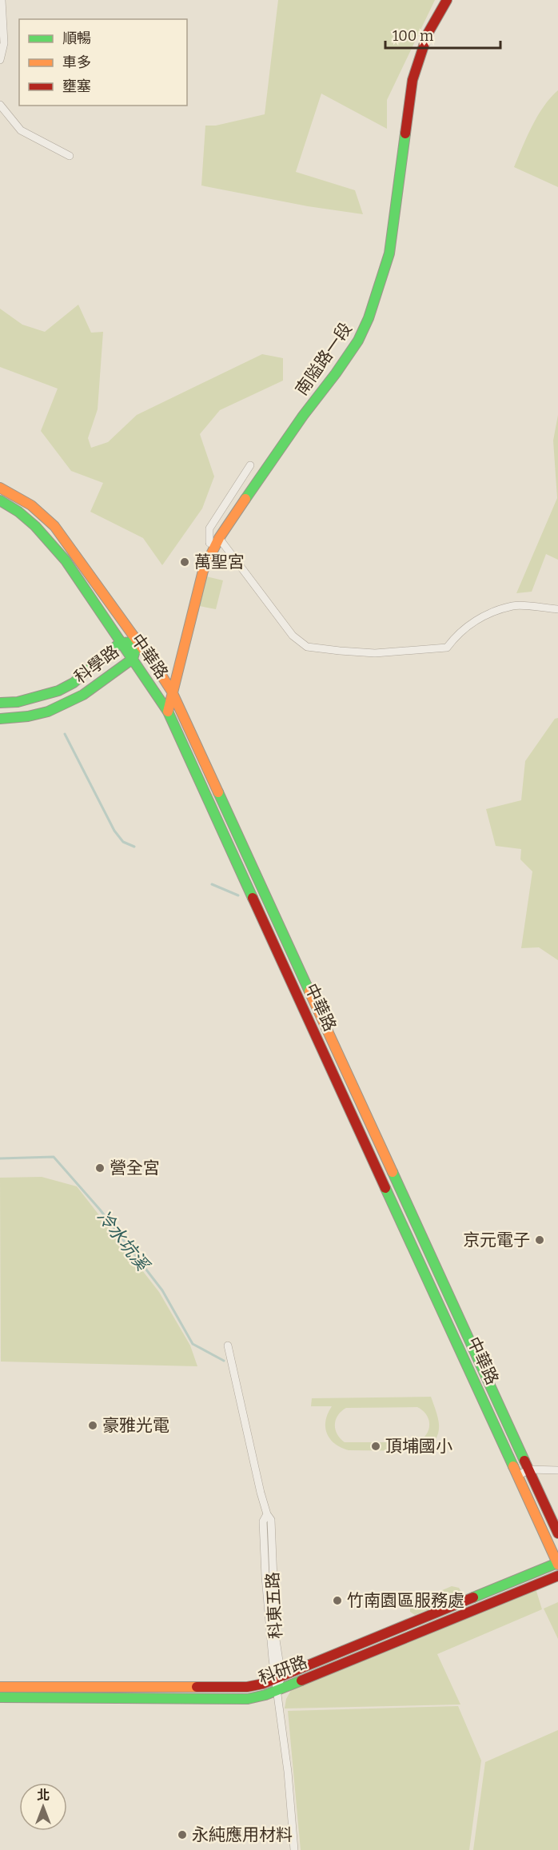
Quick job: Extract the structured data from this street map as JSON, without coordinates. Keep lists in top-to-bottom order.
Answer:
{
  "streets": {
    "main road": [
      "南隘路一段",
      "中華路",
      "科學路",
      "科研路"
    ],
    "street": ["科東五路"]
  },
  "crossings": [
    ["南隘路一段", "中華路"],
    ["中華路", "科學路"],
    ["中華路", "科研路"],
    ["科東五路", "科研路"]
  ],
  "water": ["冷水坑溪"],
  "places": [
    "萬聖宮",
    "營全宮",
    "京元電子",
    "豪雅光電",
    "頂埔國小",
    "竹南園區服務處",
    "永純應用材料"
  ],
  "legend": ["順暢", "車多", "壅塞"],
  "scale_bar": "100 m",
  "north": "top"
}
